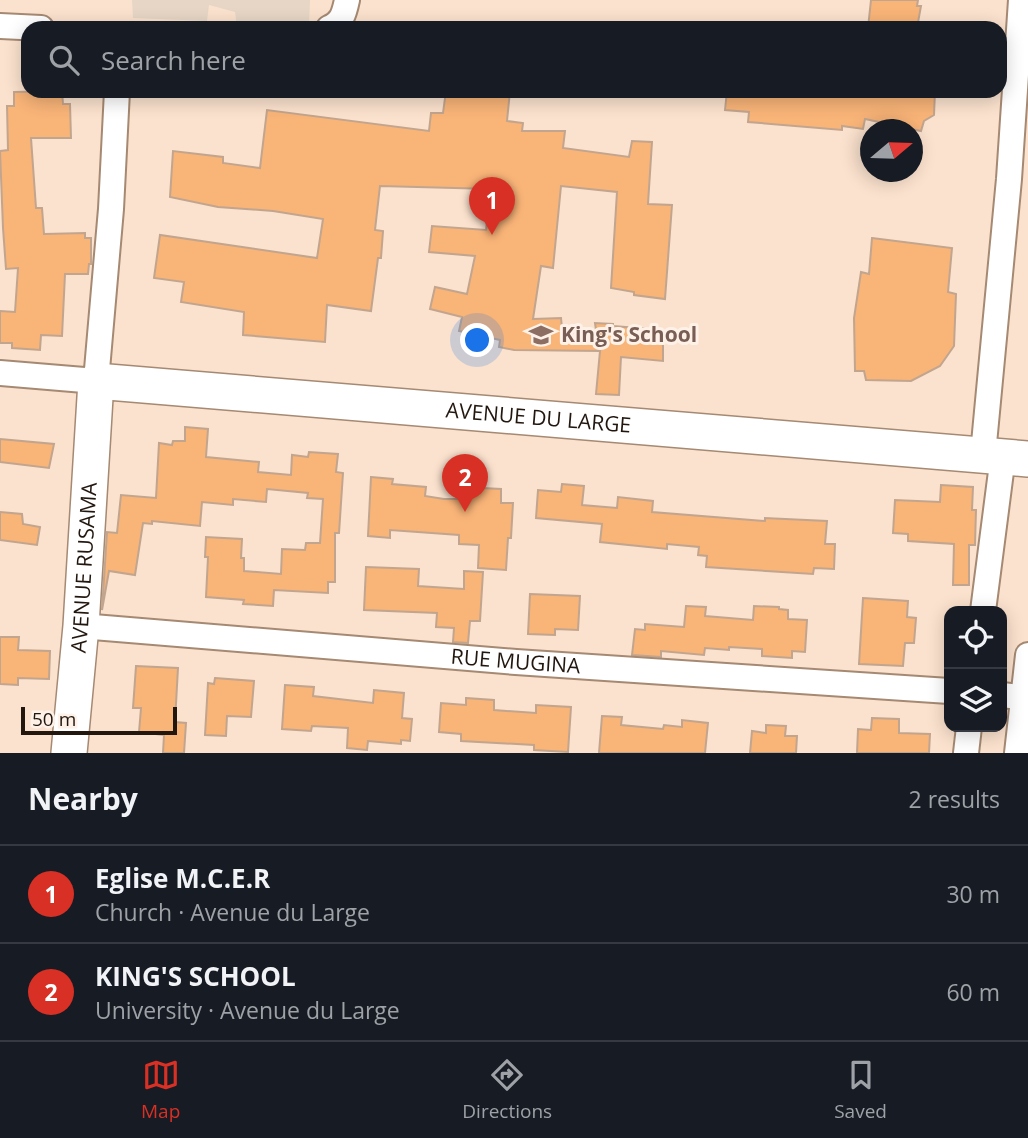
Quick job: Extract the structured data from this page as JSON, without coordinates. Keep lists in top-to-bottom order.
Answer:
{
  "streets": {
    "main road": ["AVENUE DU LARGE", "AVENUE RUSAMA"],
    "street": ["RUE MUGINA"]
  },
  "crossings": [
    ["AVENUE DU LARGE", "AVENUE RUSAMA"],
    ["AVENUE RUSAMA", "RUE MUGINA"]
  ],
  "places": {
    "school or university": ["King's School"]
  },
  "scale_bar": "50 m",
  "north": "right",
  "page": {
    "search": "Search here",
    "pins": ["1", "2"],
    "scale": "50 m",
    "heading": ["Nearby", "2 results"],
    "list": [
      {
        "mark": "1",
        "name": "Eglise M.C.E.R",
        "note": "Church · Avenue du Large",
        "value": "30 m"
      },
      {
        "mark": "2",
        "name": "KING'S SCHOOL",
        "note": "University · Avenue du Large",
        "value": "60 m"
      }
    ],
    "nav": ["Map", "Directions", "Saved"]
  }
}
